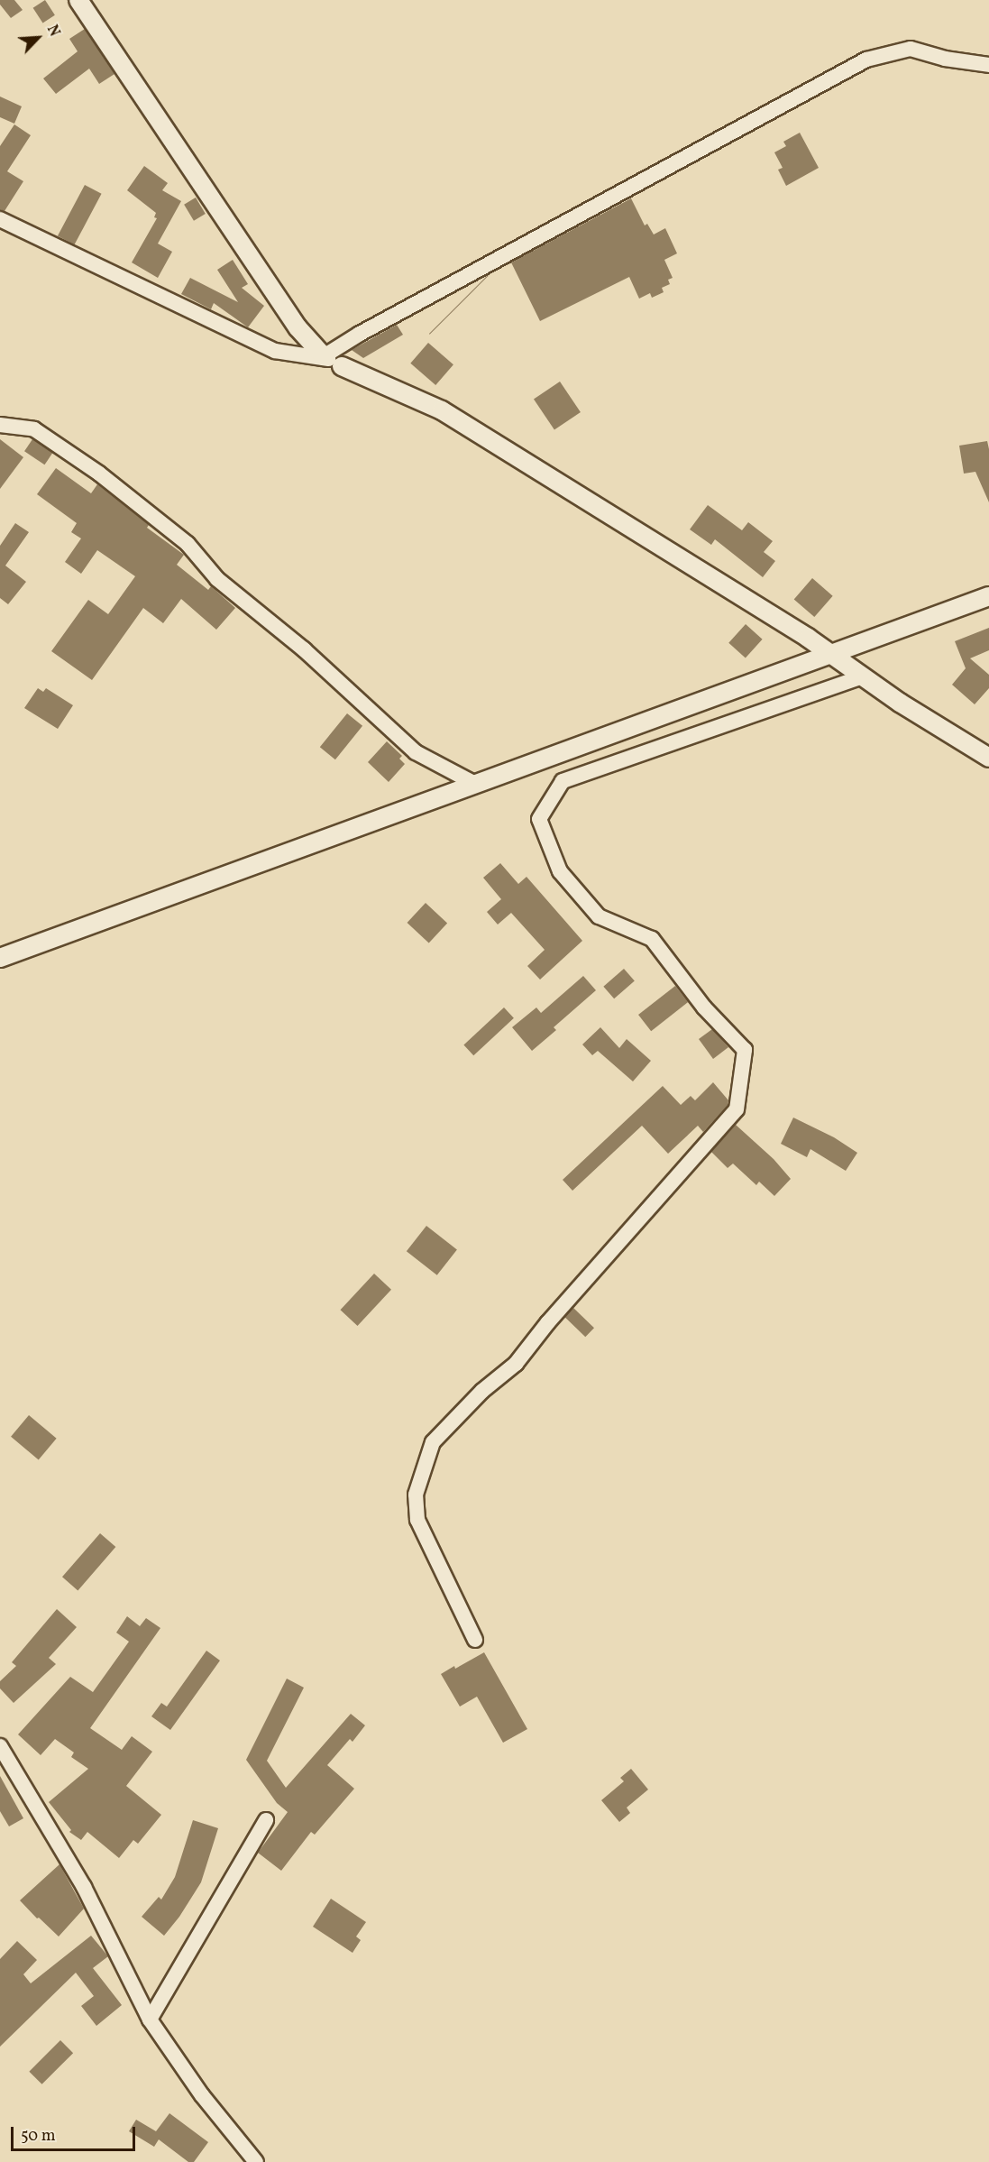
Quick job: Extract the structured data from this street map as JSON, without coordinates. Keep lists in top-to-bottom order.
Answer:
{
  "scale_bar": "50 m",
  "north": "top right"
}
